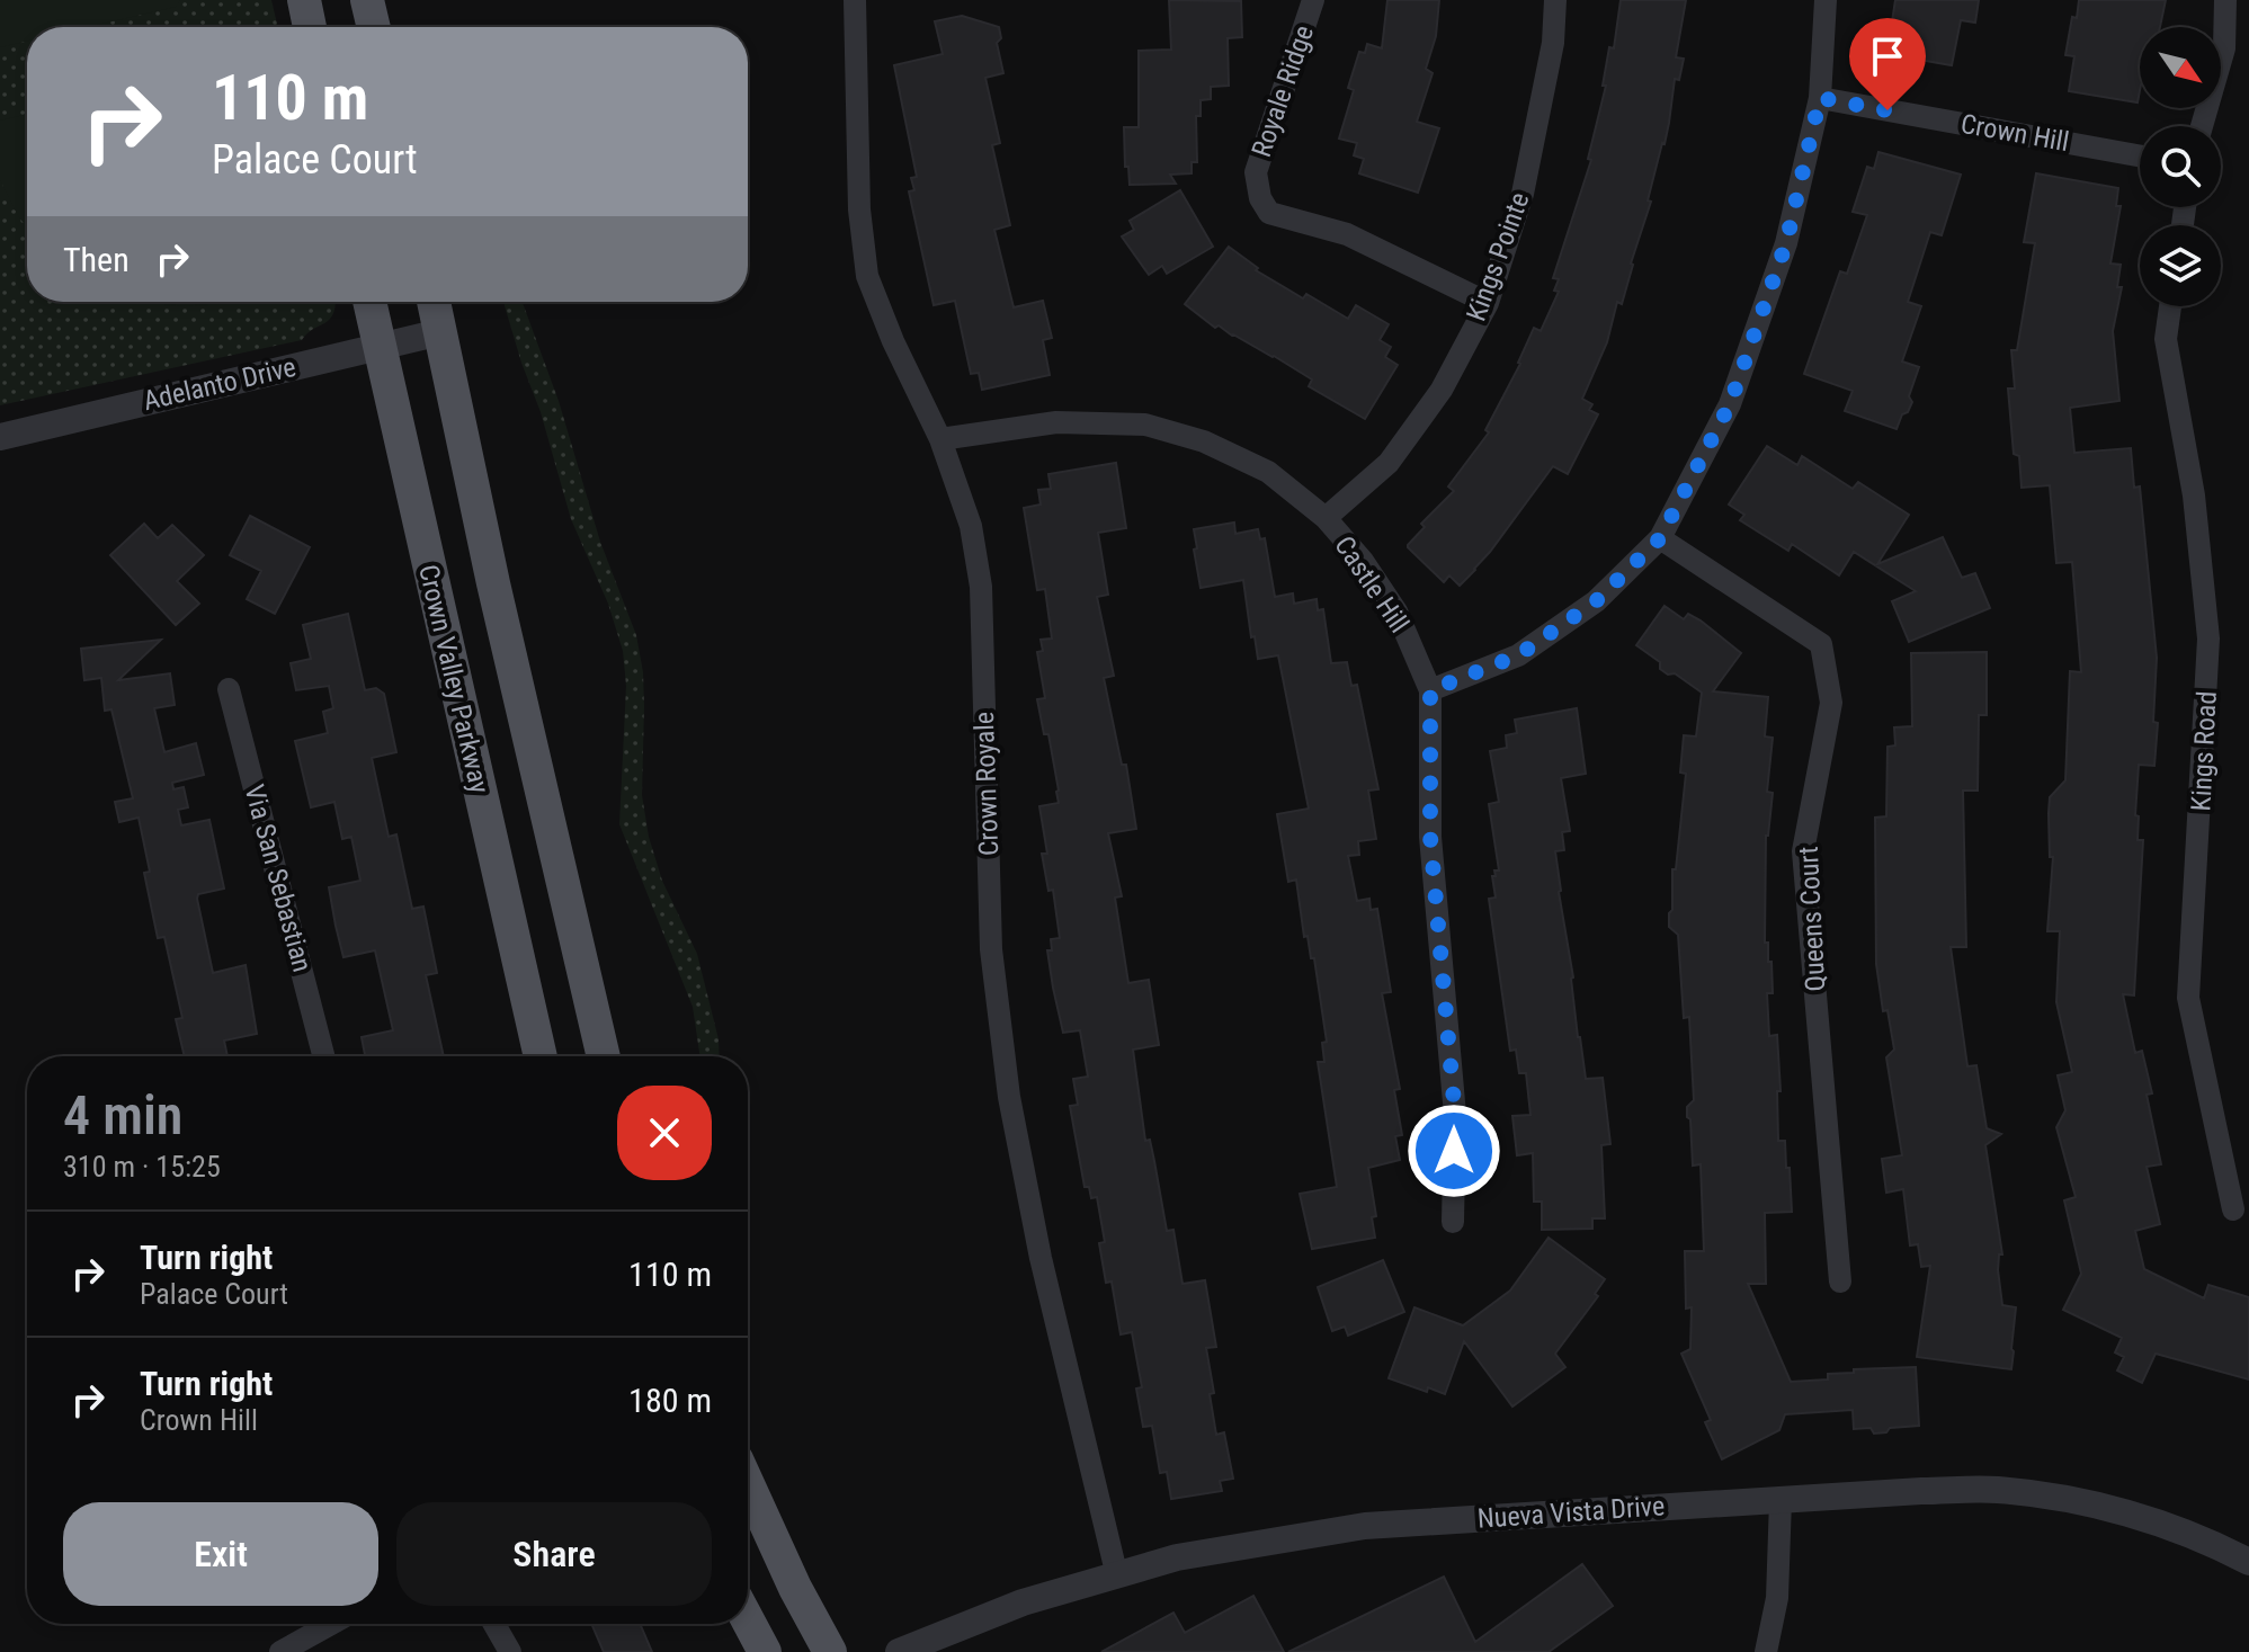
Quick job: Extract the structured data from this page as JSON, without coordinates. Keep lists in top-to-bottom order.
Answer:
{
  "streets": {
    "main road": ["Crown Valley Parkway"],
    "street": [
      "Royale Ridge",
      "Crown Hill",
      "Kings Pointe",
      "Adelanto Drive",
      "Castle Hill",
      "Kings Road",
      "Crown Royale",
      "Via San Sebastian",
      "Queens Court",
      "Nueva Vista Drive"
    ]
  },
  "crossings": [
    ["Royale Ridge", "Kings Pointe"],
    ["Kings Pointe", "Castle Hill"],
    ["Adelanto Drive", "Crown Valley Parkway"],
    ["Castle Hill", "Crown Royale"],
    ["Crown Royale", "Nueva Vista Drive"]
  ],
  "north": "bottom right",
  "page": {
    "turn": ["110 m", "Palace Court"],
    "then": "Then",
    "heading": ["4 min", "310 m · 15:25"],
    "list": [
      {
        "name": "Turn right",
        "note": "Palace Court",
        "value": "110 m"
      },
      {
        "name": "Turn right",
        "note": "Crown Hill",
        "value": "180 m"
      }
    ],
    "buttons": ["Exit", "Share"]
  }
}
